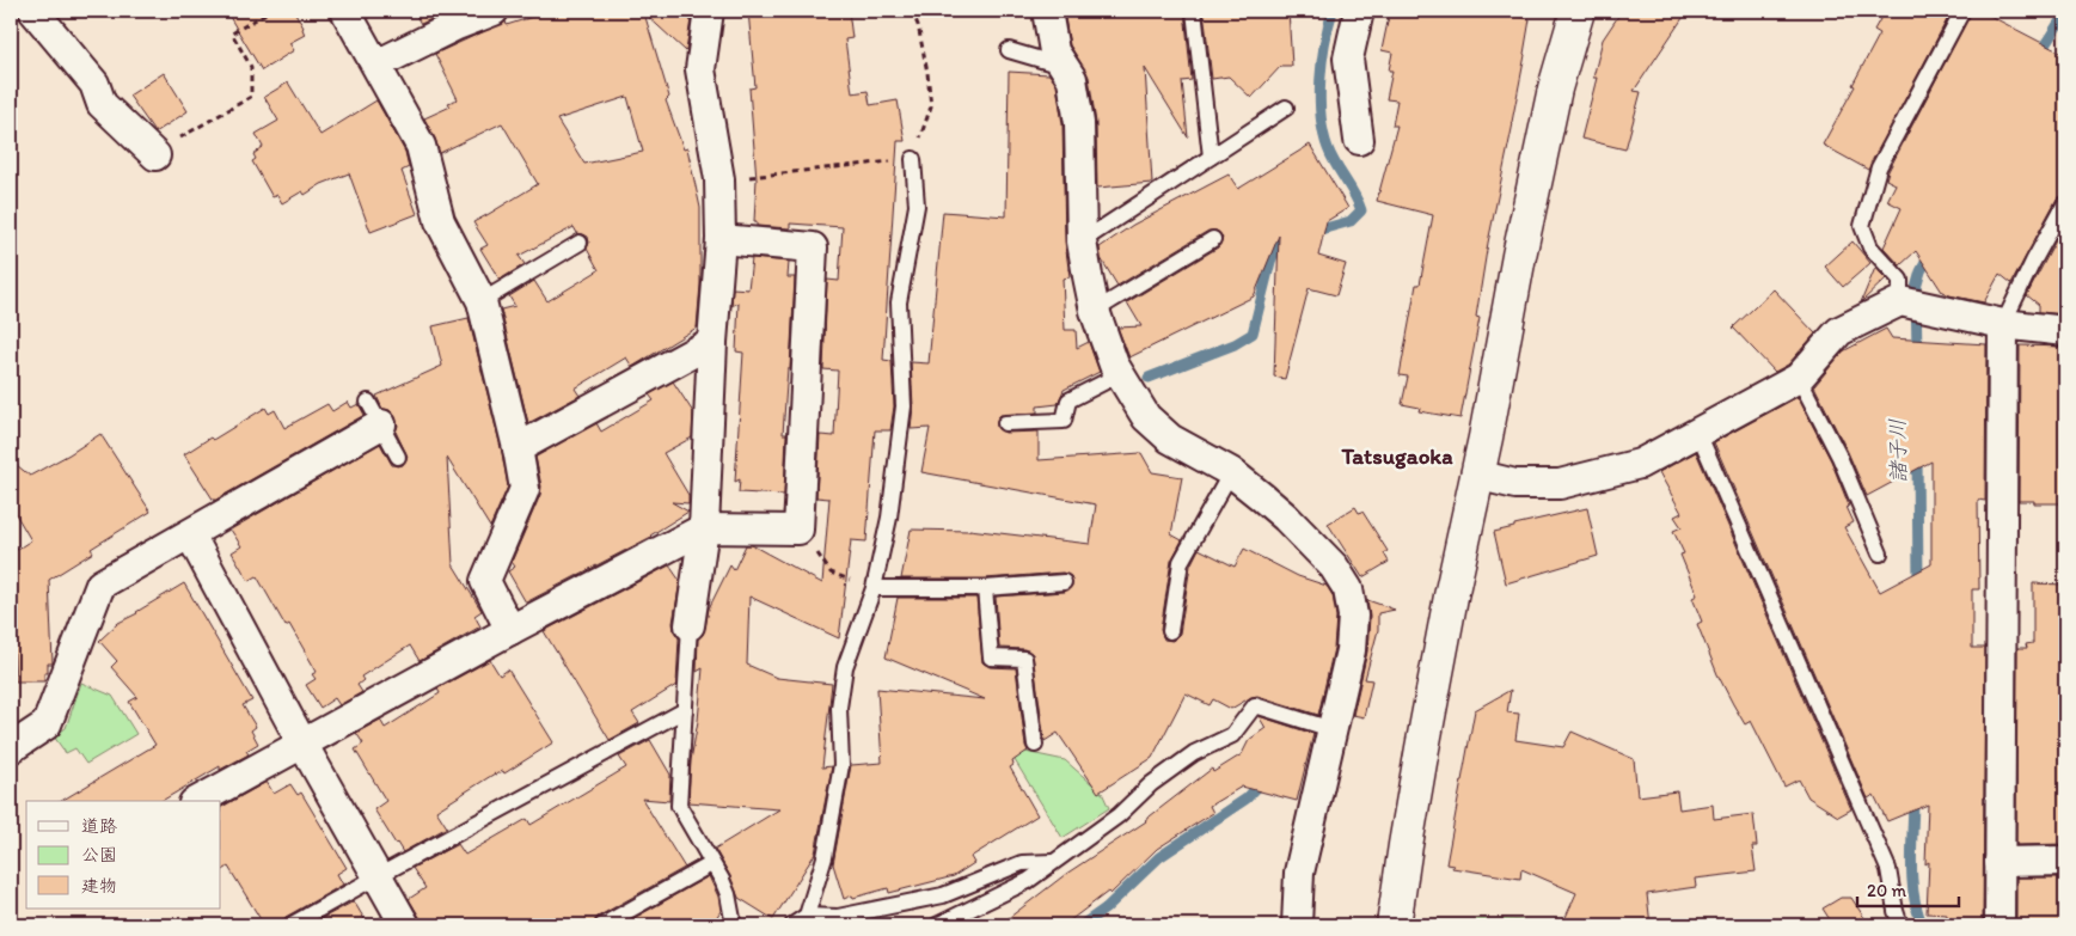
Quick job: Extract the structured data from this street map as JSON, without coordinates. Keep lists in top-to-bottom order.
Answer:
{
  "districts": ["Tatsugaoka"],
  "water": ["諸子川"],
  "legend": ["道路", "公園", "建物"],
  "scale_bar": "20 m"
}
